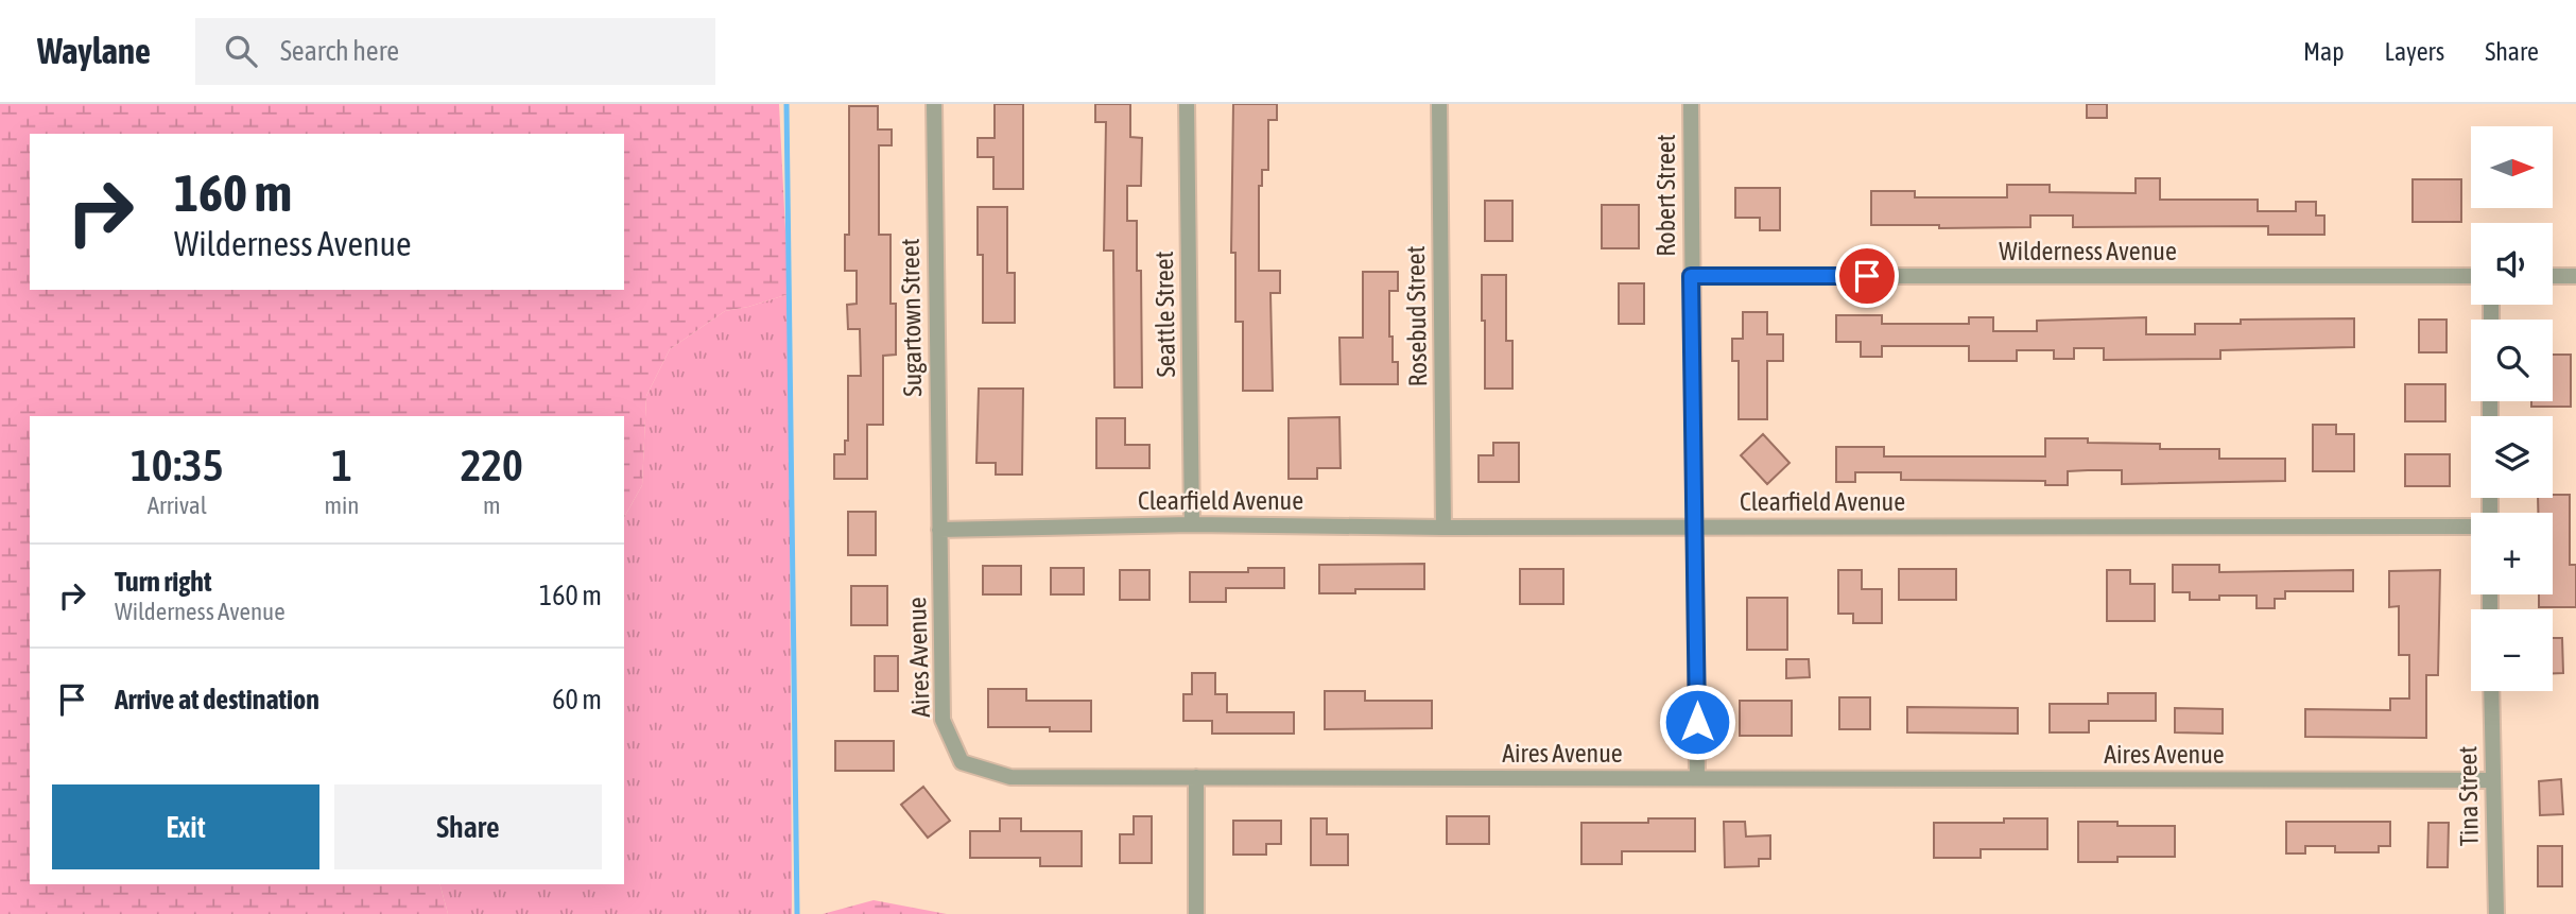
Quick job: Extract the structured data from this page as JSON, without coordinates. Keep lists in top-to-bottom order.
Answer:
{
  "streets": {
    "street": [
      "Robert Street",
      "Wilderness Avenue",
      "Seattle Street",
      "Rosebud Street",
      "Sugartown Street",
      "Clearfield Avenue",
      "Aires Avenue",
      "Tina Street"
    ]
  },
  "crossings": [
    ["Robert Street", "Wilderness Avenue"],
    ["Robert Street", "Clearfield Avenue"],
    ["Robert Street", "Aires Avenue"],
    ["Seattle Street", "Clearfield Avenue"],
    ["Rosebud Street", "Clearfield Avenue"],
    ["Sugartown Street", "Clearfield Avenue"],
    ["Sugartown Street", "Aires Avenue"],
    ["Clearfield Avenue", "Aires Avenue"],
    ["Aires Avenue", "Tina Street"]
  ],
  "north": "right",
  "page": {
    "header": "Waylane",
    "search": "Search here",
    "nav": ["Map", "Layers", "Share"],
    "map_buttons": ["+", "−"],
    "turn": ["160 m", "Wilderness Avenue"],
    "eta": [
      "10:35",
      "Arrival",
      "1",
      "min",
      "220",
      "m"
    ],
    "list": [
      {
        "name": "Turn right",
        "note": "Wilderness Avenue",
        "value": "160 m"
      },
      {
        "name": "Arrive at destination",
        "value": "60 m"
      }
    ],
    "buttons": ["Exit", "Share"]
  }
}
